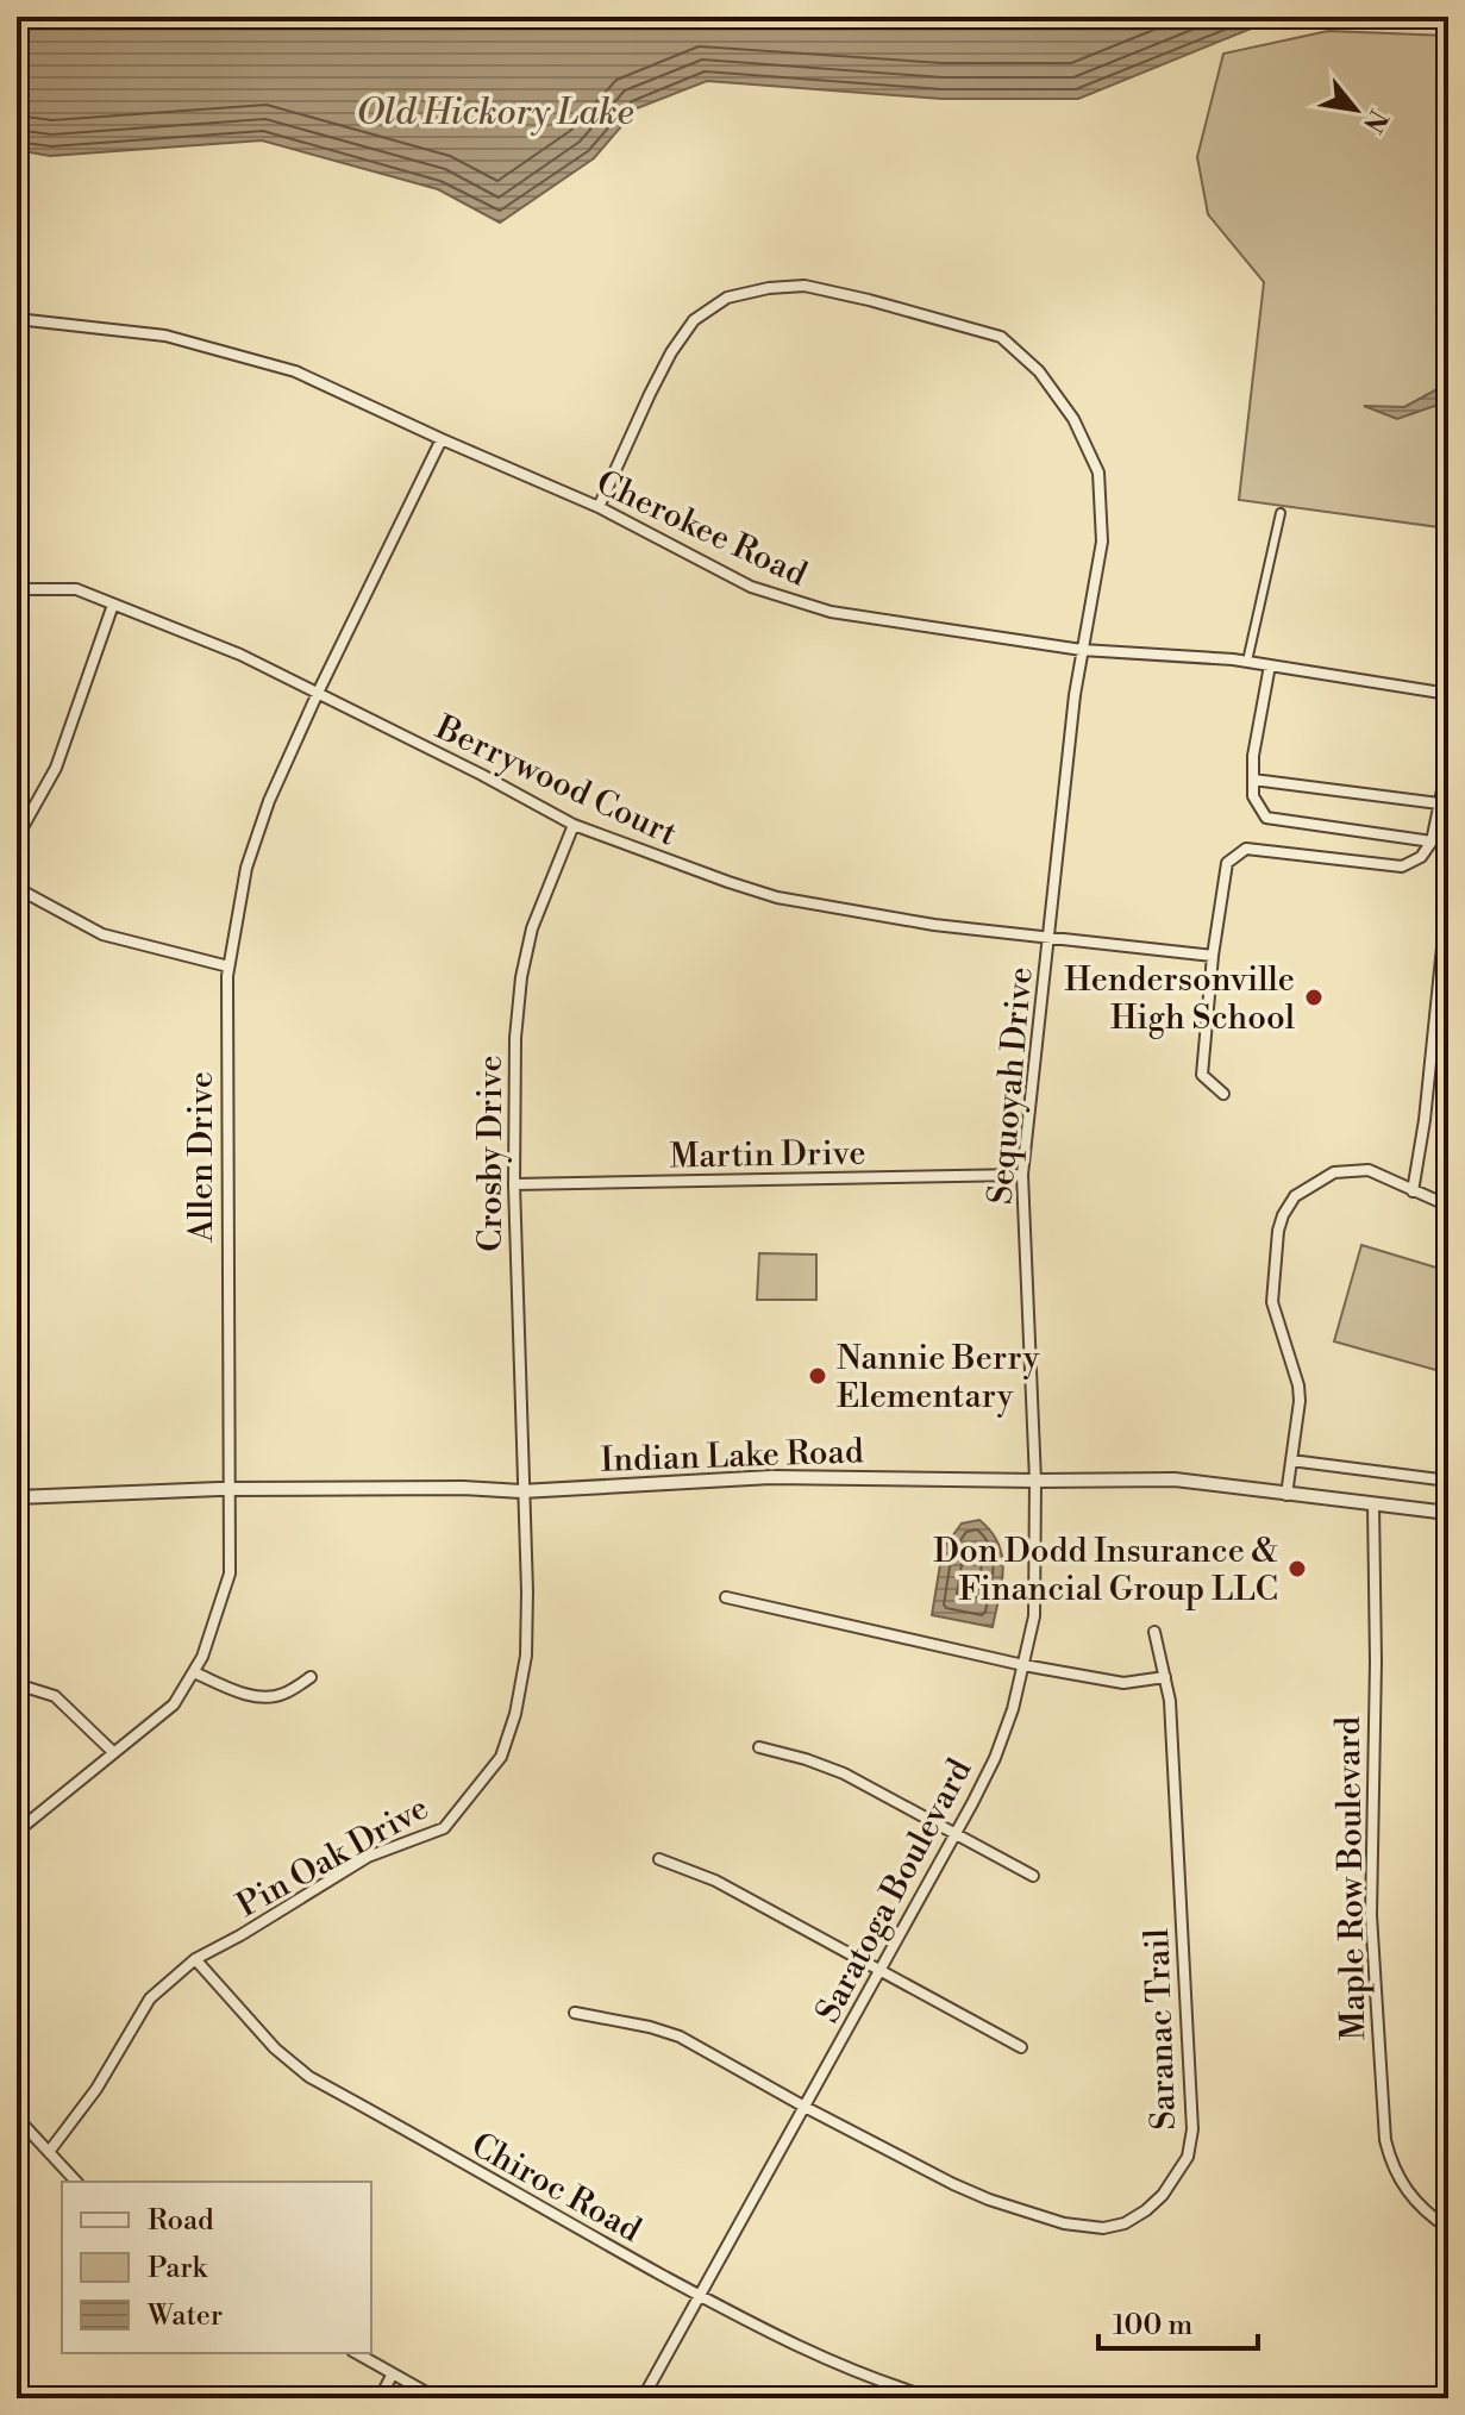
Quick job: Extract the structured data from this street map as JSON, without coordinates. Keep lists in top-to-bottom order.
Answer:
{
  "streets": {
    "street": [
      "Cherokee Road",
      "Berrywood Court",
      "Sequoyah Drive",
      "Crosby Drive",
      "Martin Drive",
      "Allen Drive",
      "Indian Lake Road",
      "Pin Oak Drive",
      "Maple Row Boulevard",
      "Saratoga Boulevard",
      "Saranac Trail",
      "Chiroc Road"
    ]
  },
  "crossings": [
    ["Cherokee Road", "Sequoyah Drive"],
    ["Cherokee Road", "Allen Drive"],
    ["Berrywood Court", "Sequoyah Drive"],
    ["Berrywood Court", "Crosby Drive"],
    ["Berrywood Court", "Allen Drive"],
    ["Sequoyah Drive", "Martin Drive"],
    ["Sequoyah Drive", "Indian Lake Road"],
    ["Sequoyah Drive", "Saratoga Boulevard"],
    ["Crosby Drive", "Martin Drive"],
    ["Crosby Drive", "Indian Lake Road"],
    ["Crosby Drive", "Pin Oak Drive"],
    ["Allen Drive", "Indian Lake Road"],
    ["Indian Lake Road", "Pin Oak Drive"],
    ["Indian Lake Road", "Maple Row Boulevard"],
    ["Indian Lake Road", "Saratoga Boulevard"],
    ["Pin Oak Drive", "Chiroc Road"],
    ["Saratoga Boulevard", "Saranac Trail"],
    ["Saratoga Boulevard", "Chiroc Road"]
  ],
  "water": ["Old Hickory Lake"],
  "places": ["Hendersonville High School", "Nannie Berry Elementary", "Don Dodd Insurance & Financial Group LLC"],
  "legend": ["Road", "Park", "Water"],
  "scale_bar": "100 m",
  "north": "bottom right"
}
